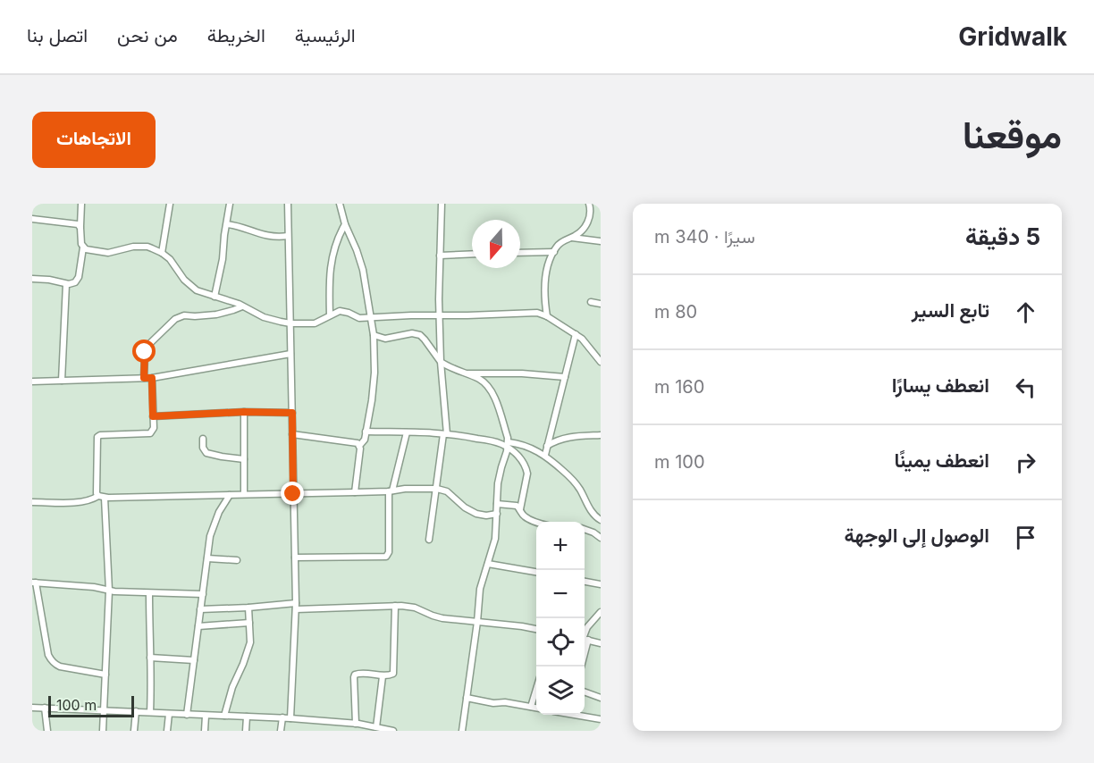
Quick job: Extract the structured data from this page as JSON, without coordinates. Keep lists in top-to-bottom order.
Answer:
{
  "scale_bar": "100 m",
  "north": "bottom",
  "page": {
    "header": "Gridwalk",
    "nav": [
      "الرئيسية",
      "الخريطة",
      "من نحن",
      "اتصل بنا"
    ],
    "title": "موقعنا",
    "buttons": "الاتجاهات",
    "heading": ["5 دقيقة", "سيرًا · 340 m"],
    "list": [
      ["تابع السير", "80 m"],
      ["انعطف يسارًا", "160 m"],
      ["انعطف يمينًا", "100 m"],
      "الوصول إلى الوجهة"
    ],
    "map_buttons": ["+", "−"],
    "scale": "100 m"
  }
}
